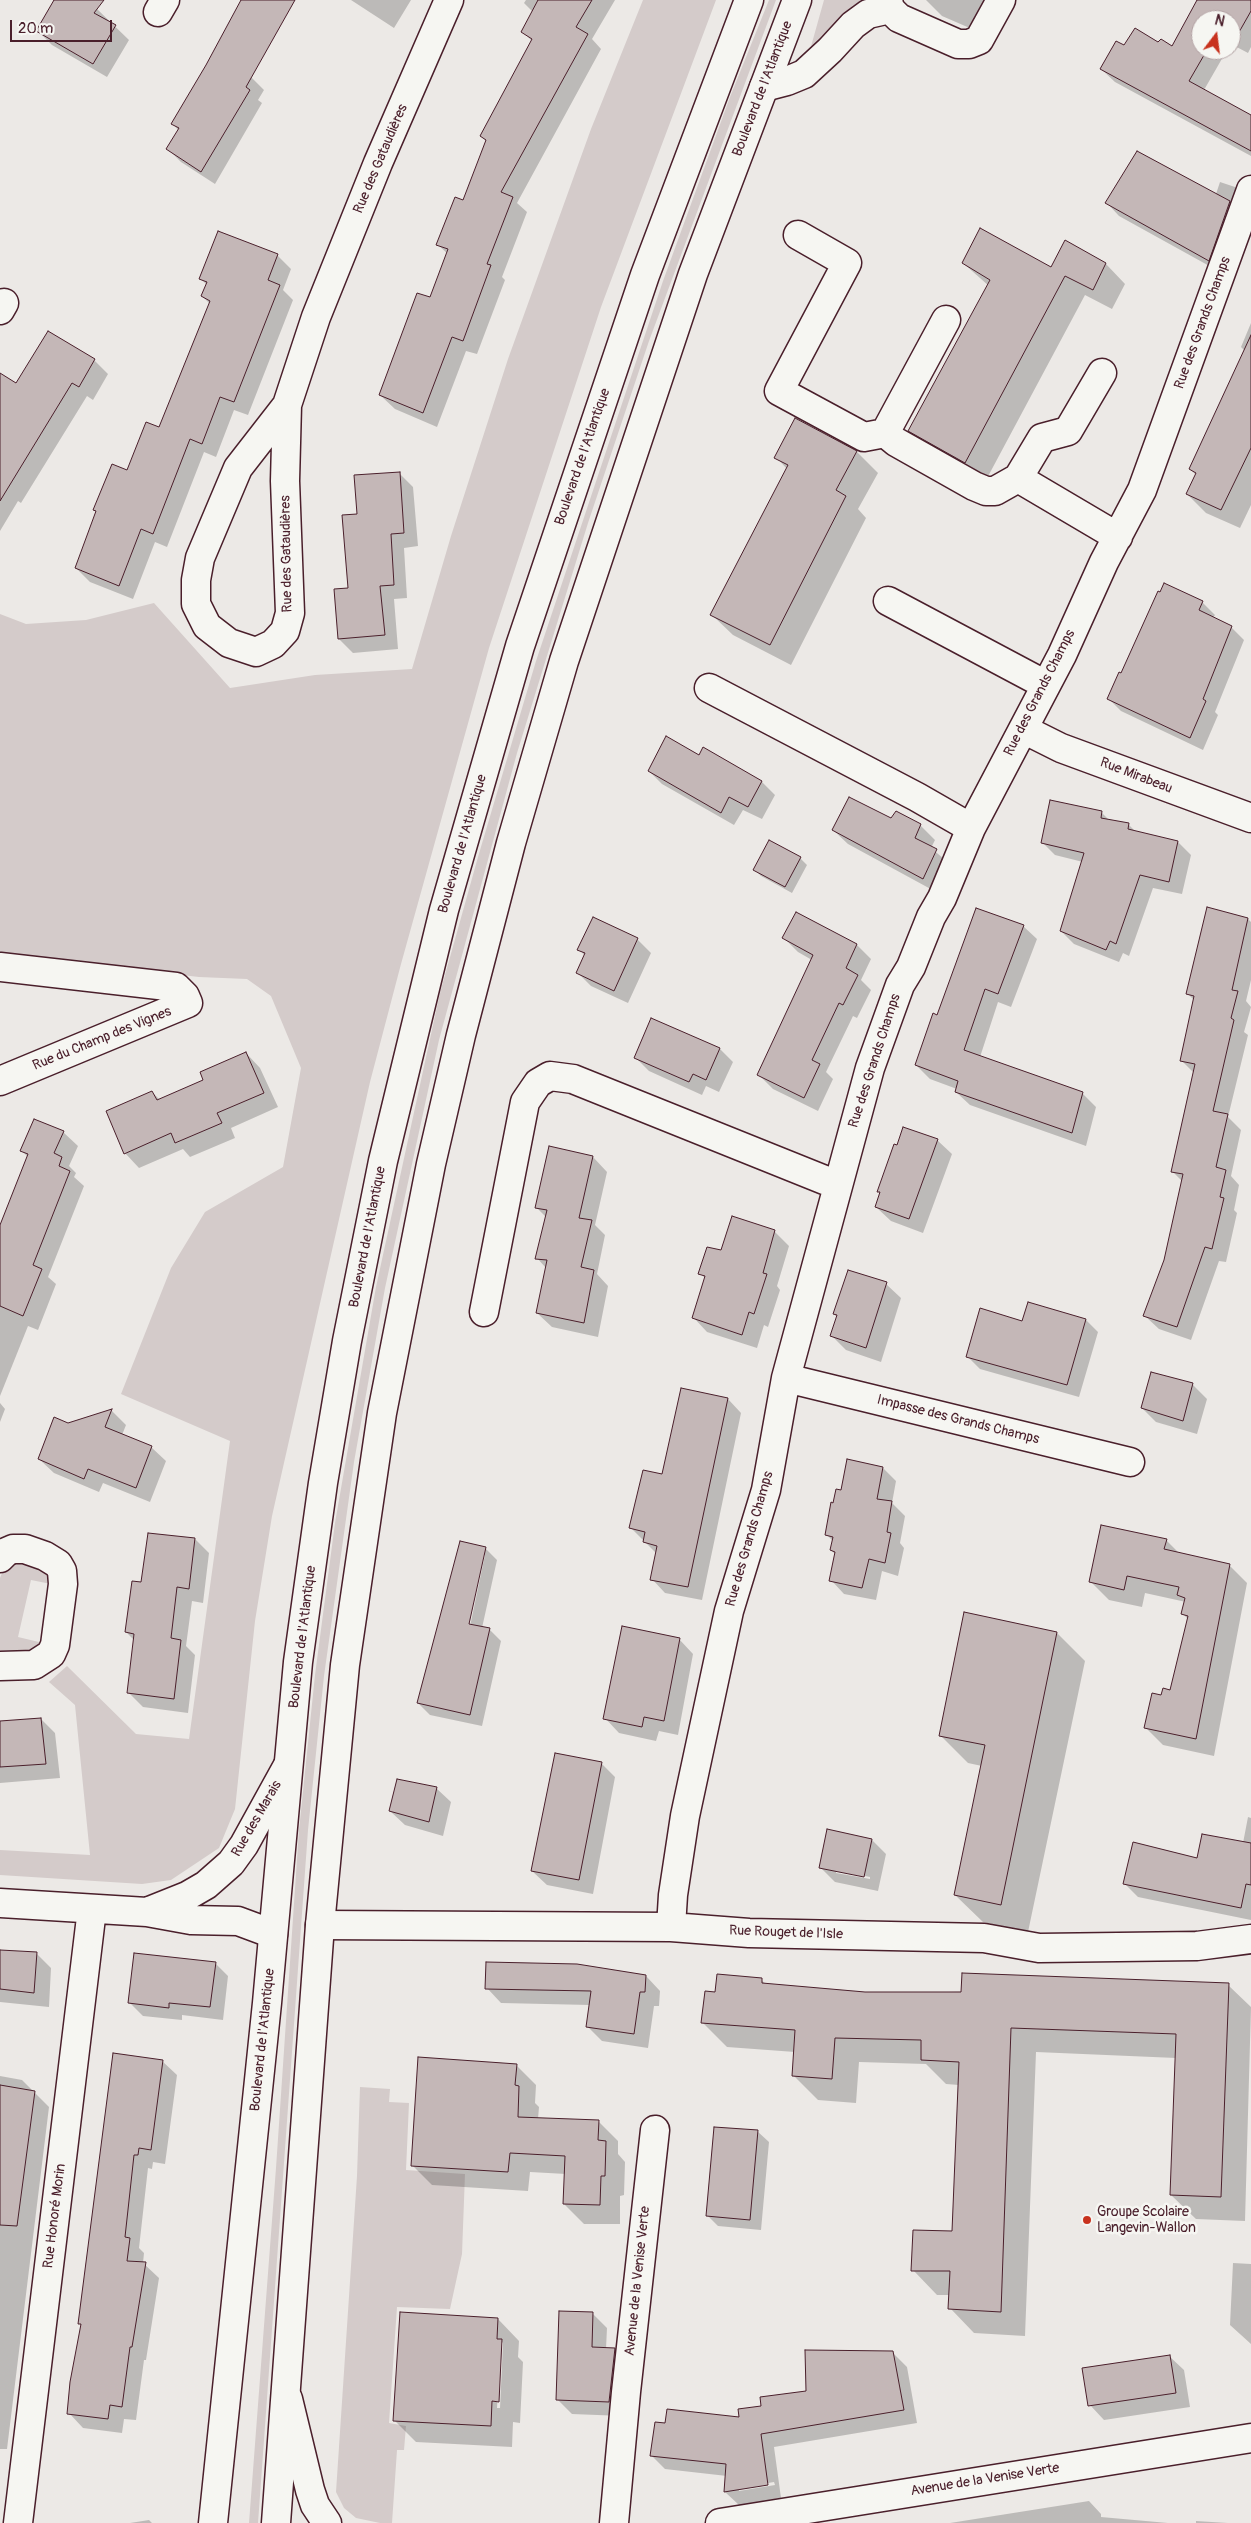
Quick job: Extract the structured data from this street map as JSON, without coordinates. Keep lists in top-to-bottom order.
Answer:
{
  "streets": {
    "street": [
      "Boulevard de l'Atlantique",
      "Rue des Gataudières",
      "Rue des Grands Champs",
      "Rue Mirabeau",
      "Rue du Champ des Vignes",
      "Impasse des Grands Champs",
      "Rue des Marais",
      "Rue Rouget de l'Isle",
      "Rue Honoré Morin",
      "Avenue de la Venise Verte"
    ]
  },
  "crossings": [
    ["Boulevard de l'Atlantique", "Rue des Marais"],
    ["Boulevard de l'Atlantique", "Rue Rouget de l'Isle"],
    ["Rue des Grands Champs", "Rue Mirabeau"],
    ["Rue des Grands Champs", "Impasse des Grands Champs"],
    ["Rue des Grands Champs", "Rue Rouget de l'Isle"],
    ["Rue des Marais", "Rue Honoré Morin"]
  ],
  "places": ["Groupe Scolaire Langevin-Wallon"],
  "scale_bar": "20 m",
  "north": "top"
}
